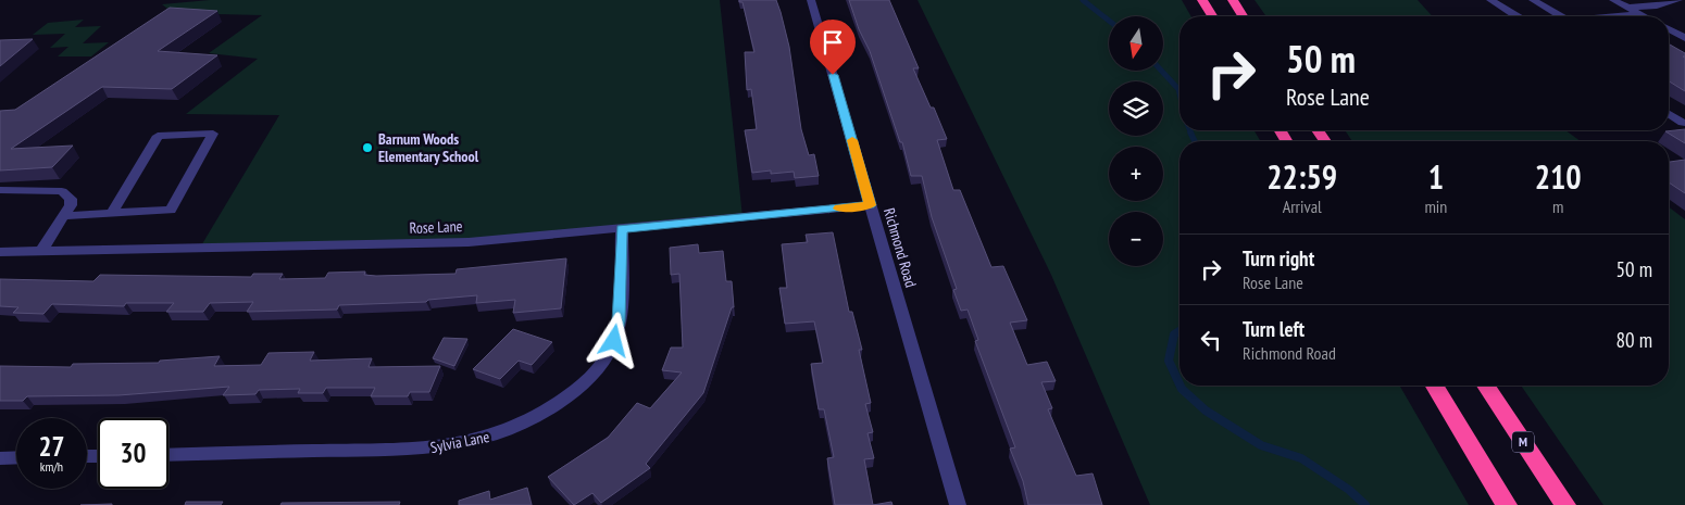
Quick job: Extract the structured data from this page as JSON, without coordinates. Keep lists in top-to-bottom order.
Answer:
{
  "streets": {
    "highway": ["M"],
    "street": ["Rose Lane", "Richmond Road", "Sylvia Lane"]
  },
  "crossings": [
    ["Rose Lane", "Richmond Road"],
    ["Rose Lane", "Sylvia Lane"]
  ],
  "places": ["Barnum Woods Elementary School"],
  "north": "bottom",
  "page": {
    "map_buttons": ["+", "−"],
    "turn": ["50 m", "Rose Lane"],
    "eta": [
      "22:59",
      "Arrival",
      "1",
      "min",
      "210",
      "m"
    ],
    "list": [
      {
        "name": "Turn right",
        "note": "Rose Lane",
        "value": "50 m"
      },
      {
        "name": "Turn left",
        "note": "Richmond Road",
        "value": "80 m"
      }
    ],
    "speed": "27 km/h",
    "limit": "30"
  }
}
